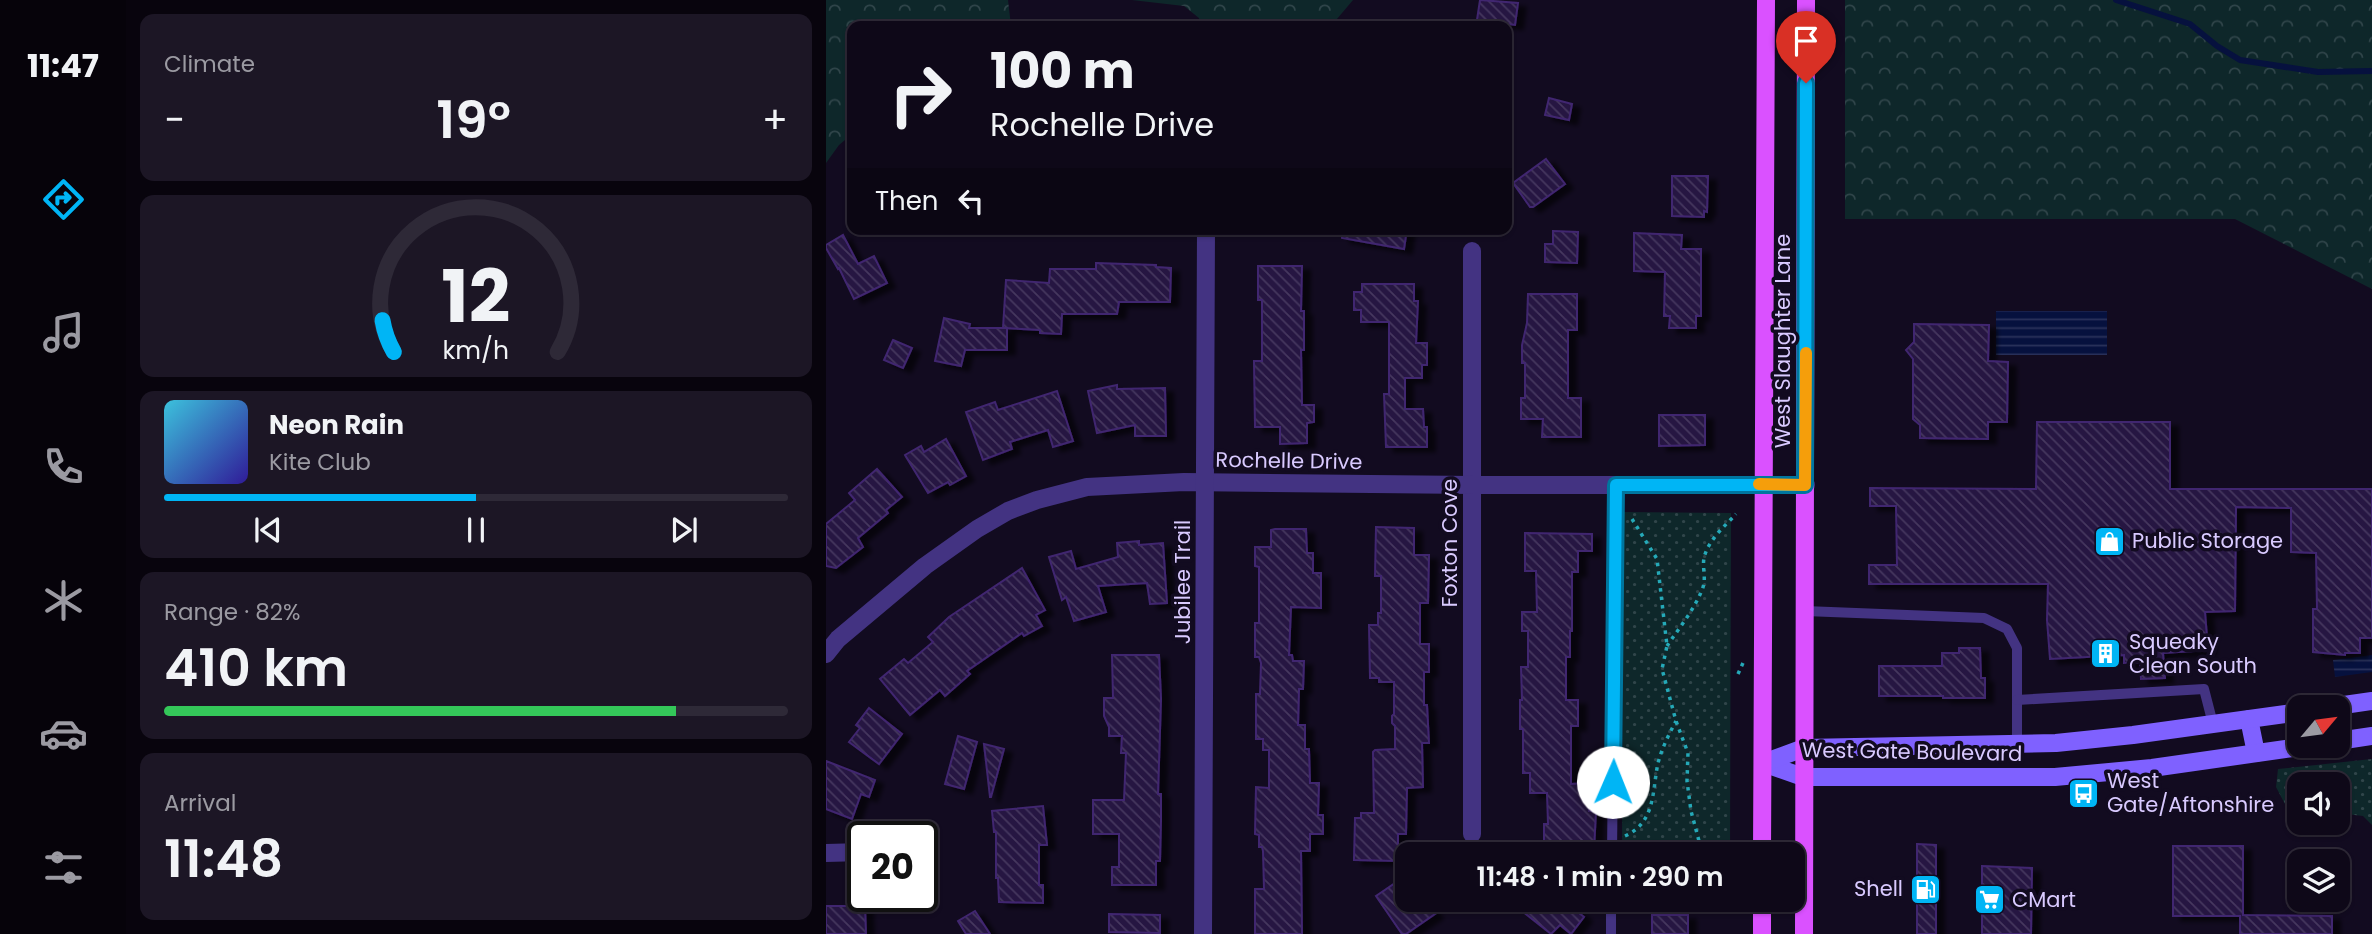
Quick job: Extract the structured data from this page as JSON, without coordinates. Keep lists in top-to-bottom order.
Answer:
{
  "streets": {
    "main road": ["West Slaughter Lane", "West Gate Boulevard"],
    "street": ["Rochelle Drive", "Foxton Cove", "Jubilee Trail"]
  },
  "crossings": [
    ["West Slaughter Lane", "Rochelle Drive"],
    ["West Slaughter Lane", "West Gate Boulevard"],
    ["Rochelle Drive", "Foxton Cove"],
    ["Rochelle Drive", "Jubilee Trail"]
  ],
  "places": {
    "shop": ["Public Storage"],
    "building": ["Squeaky Clean South"],
    "bus stop": ["West Gate/Aftonshire"],
    "fuel station": ["Shell"],
    "supermarket": ["CMart"]
  },
  "north": "top right",
  "page": {
    "tabs": "11:47",
    "tile": [
      "Climate",
      ["Range · 82%", "410 km"],
      ["Arrival", "11:48"]
    ],
    "turn": ["100 m", "Rochelle Drive"],
    "heat": ["−", "19°", "+"],
    "then": "Then",
    "song": ["Neon Rain", "Kite Club"],
    "limit": "20",
    "trip": "11:48 · 1 min · 290 m",
    "gauge": ["12", "km/h"]
  }
}
